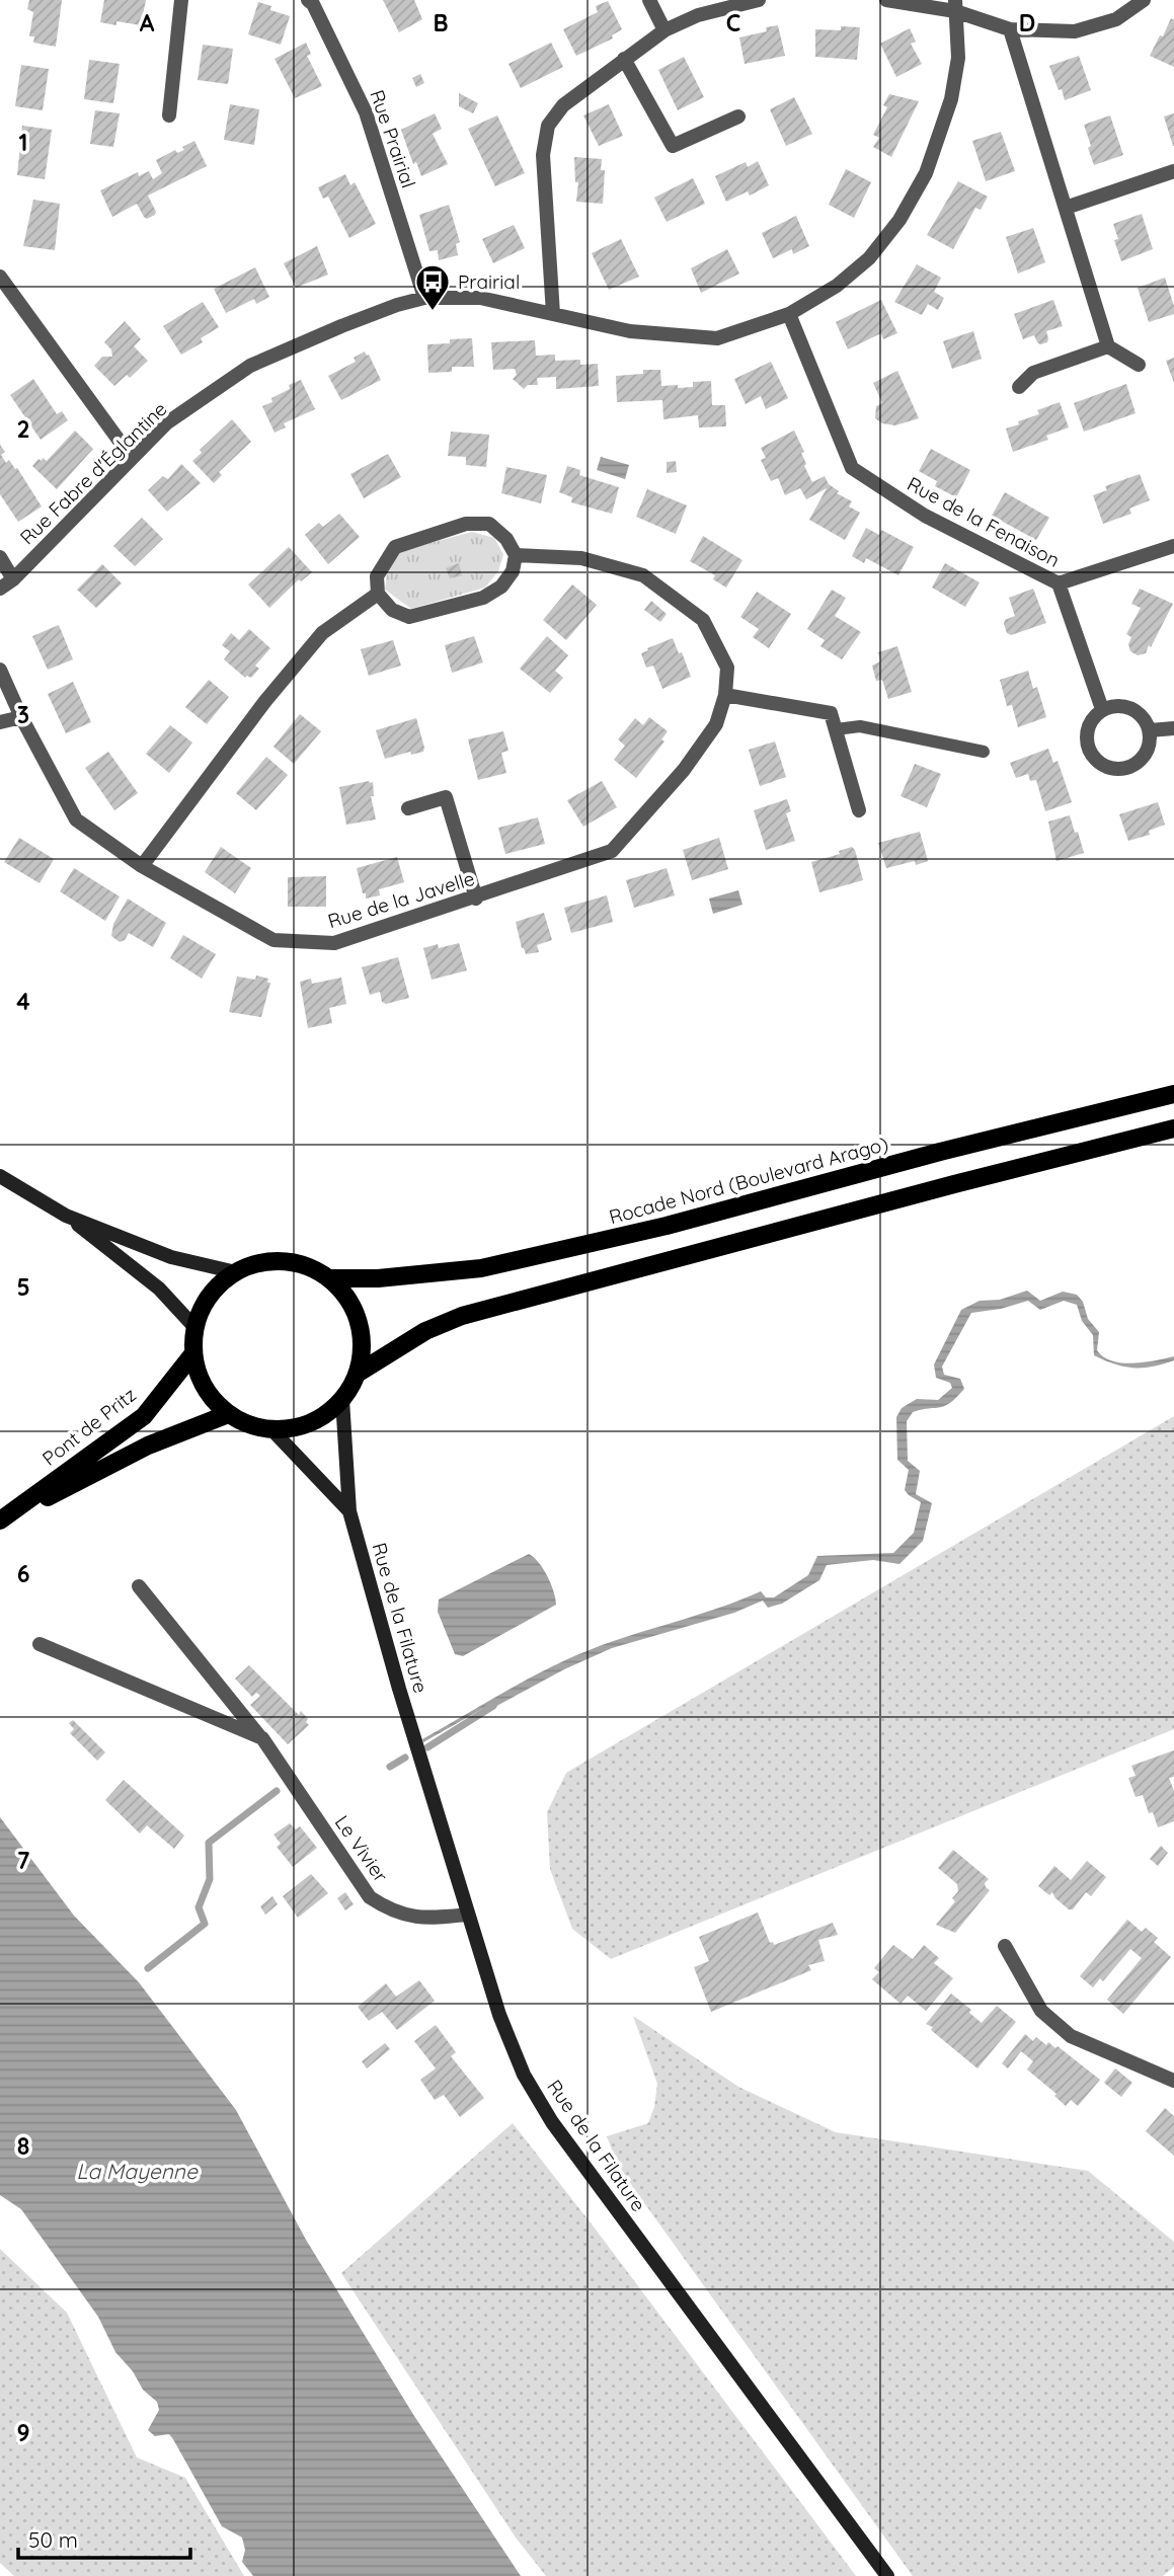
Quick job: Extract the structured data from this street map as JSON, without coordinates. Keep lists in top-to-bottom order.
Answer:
{
  "streets": {
    "main road": ["Rocade Nord (Boulevard Arago)", "Pont de Pritz"],
    "street": [
      "Rue Prairial",
      "Rue Fabre d'Églantine",
      "Rue de la Fenaison",
      "Rue de la Javelle",
      "Rue de la Filature",
      "Le Vivier"
    ]
  },
  "crossings": [
    ["Rue Prairial", "Rue Fabre d'Églantine"],
    ["Rue Fabre d'Églantine", "Rue de la Fenaison"],
    ["Rocade Nord (Boulevard Arago)", "Pont de Pritz"],
    ["Rocade Nord (Boulevard Arago)", "Rue de la Filature"],
    ["Pont de Pritz", "Rue de la Filature"],
    ["Rue de la Filature", "Le Vivier"]
  ],
  "water": ["La Mayenne"],
  "places": {
    "bus stop": ["Prairial"]
  },
  "scale_bar": "50 m",
  "grid": {
    "columns": [
      "A",
      "B",
      "C",
      "D"
    ],
    "rows": [
      "1",
      "2",
      "3",
      "4",
      "5",
      "6",
      "7",
      "8",
      "9"
    ]
  }
}
